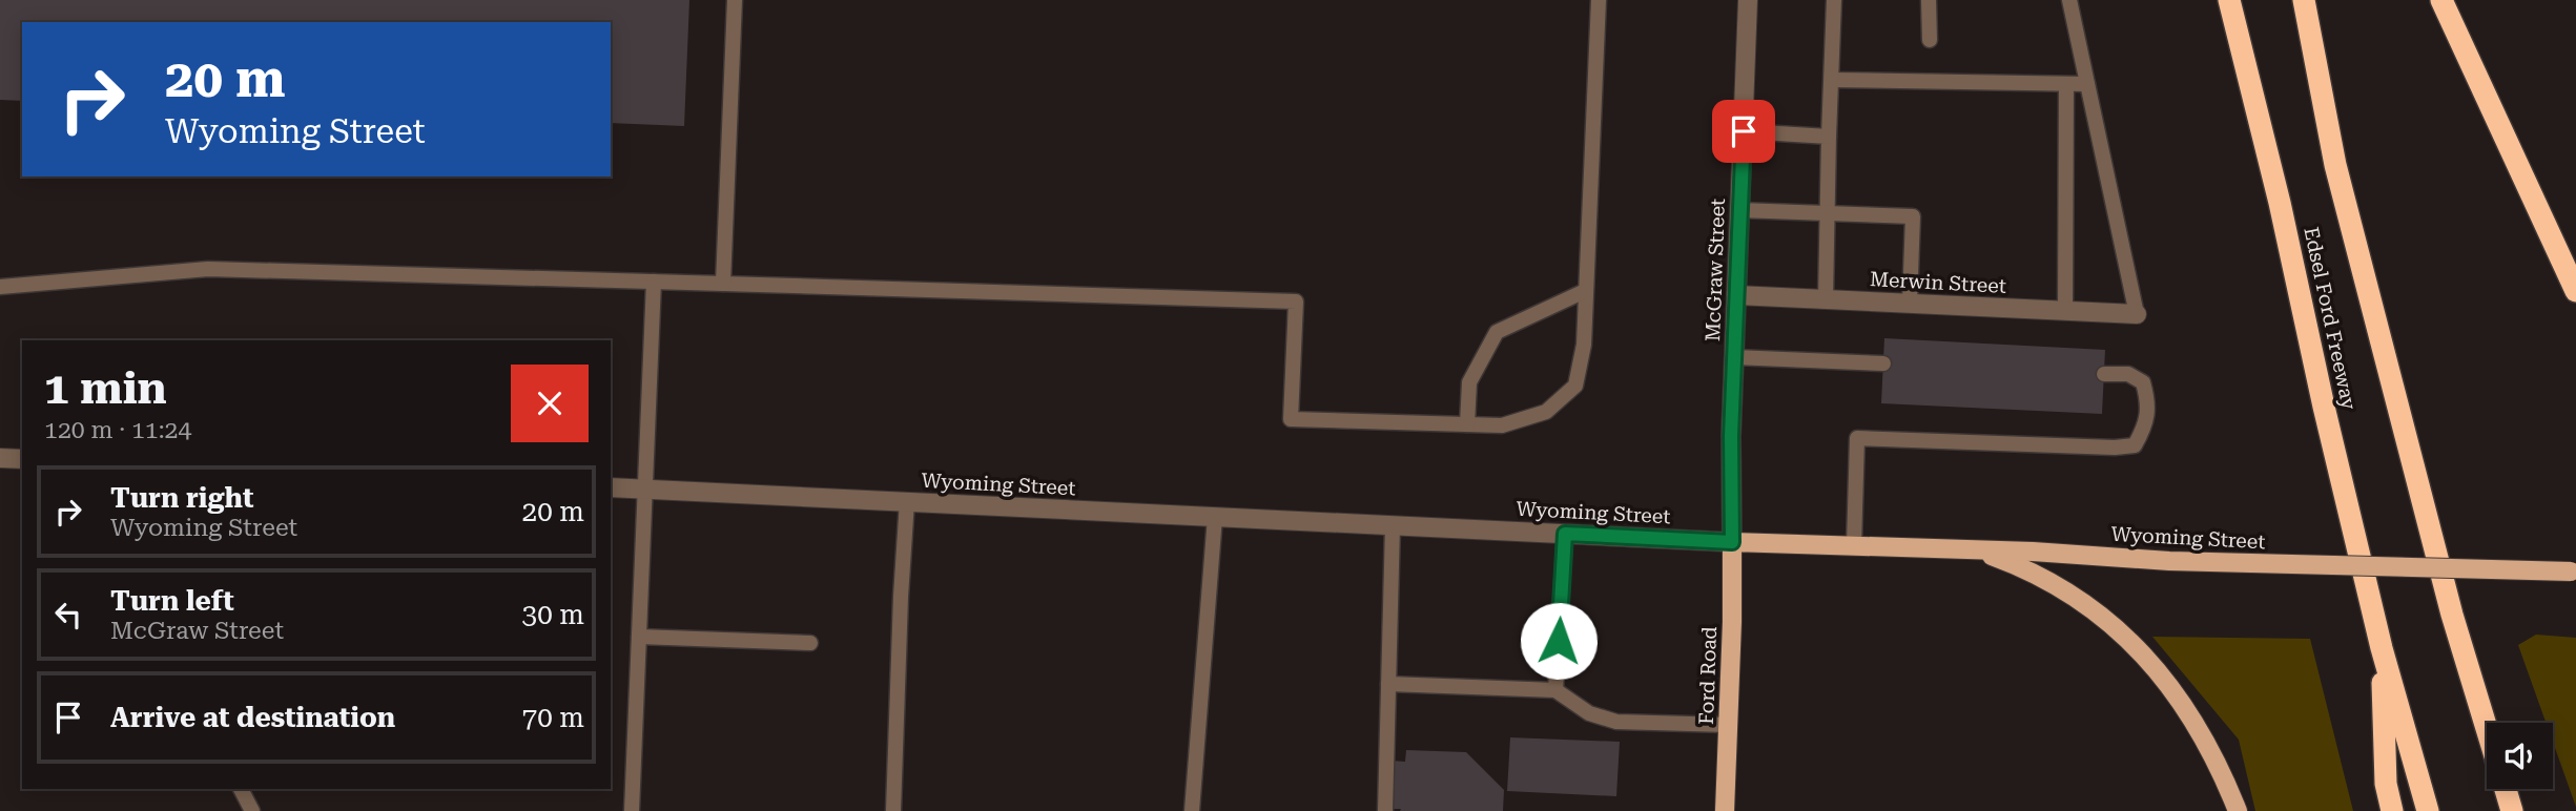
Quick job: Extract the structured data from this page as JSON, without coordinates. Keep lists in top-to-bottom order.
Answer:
{
  "streets": {
    "highway": ["Edsel Ford Freeway"],
    "main road": ["Wyoming Street", "Ford Road"],
    "street": ["McGraw Street", "Merwin Street"]
  },
  "crossings": [
    ["McGraw Street", "Merwin Street"],
    ["McGraw Street", "Wyoming Street"],
    ["McGraw Street", "Ford Road"],
    ["Wyoming Street", "Ford Road"]
  ],
  "page": {
    "turn": ["20 m", "Wyoming Street"],
    "heading": ["1 min", "120 m · 11:24"],
    "list": [
      {
        "name": "Turn right",
        "note": "Wyoming Street",
        "value": "20 m"
      },
      {
        "name": "Turn left",
        "note": "McGraw Street",
        "value": "30 m"
      },
      {
        "name": "Arrive at destination",
        "value": "70 m"
      }
    ]
  }
}
